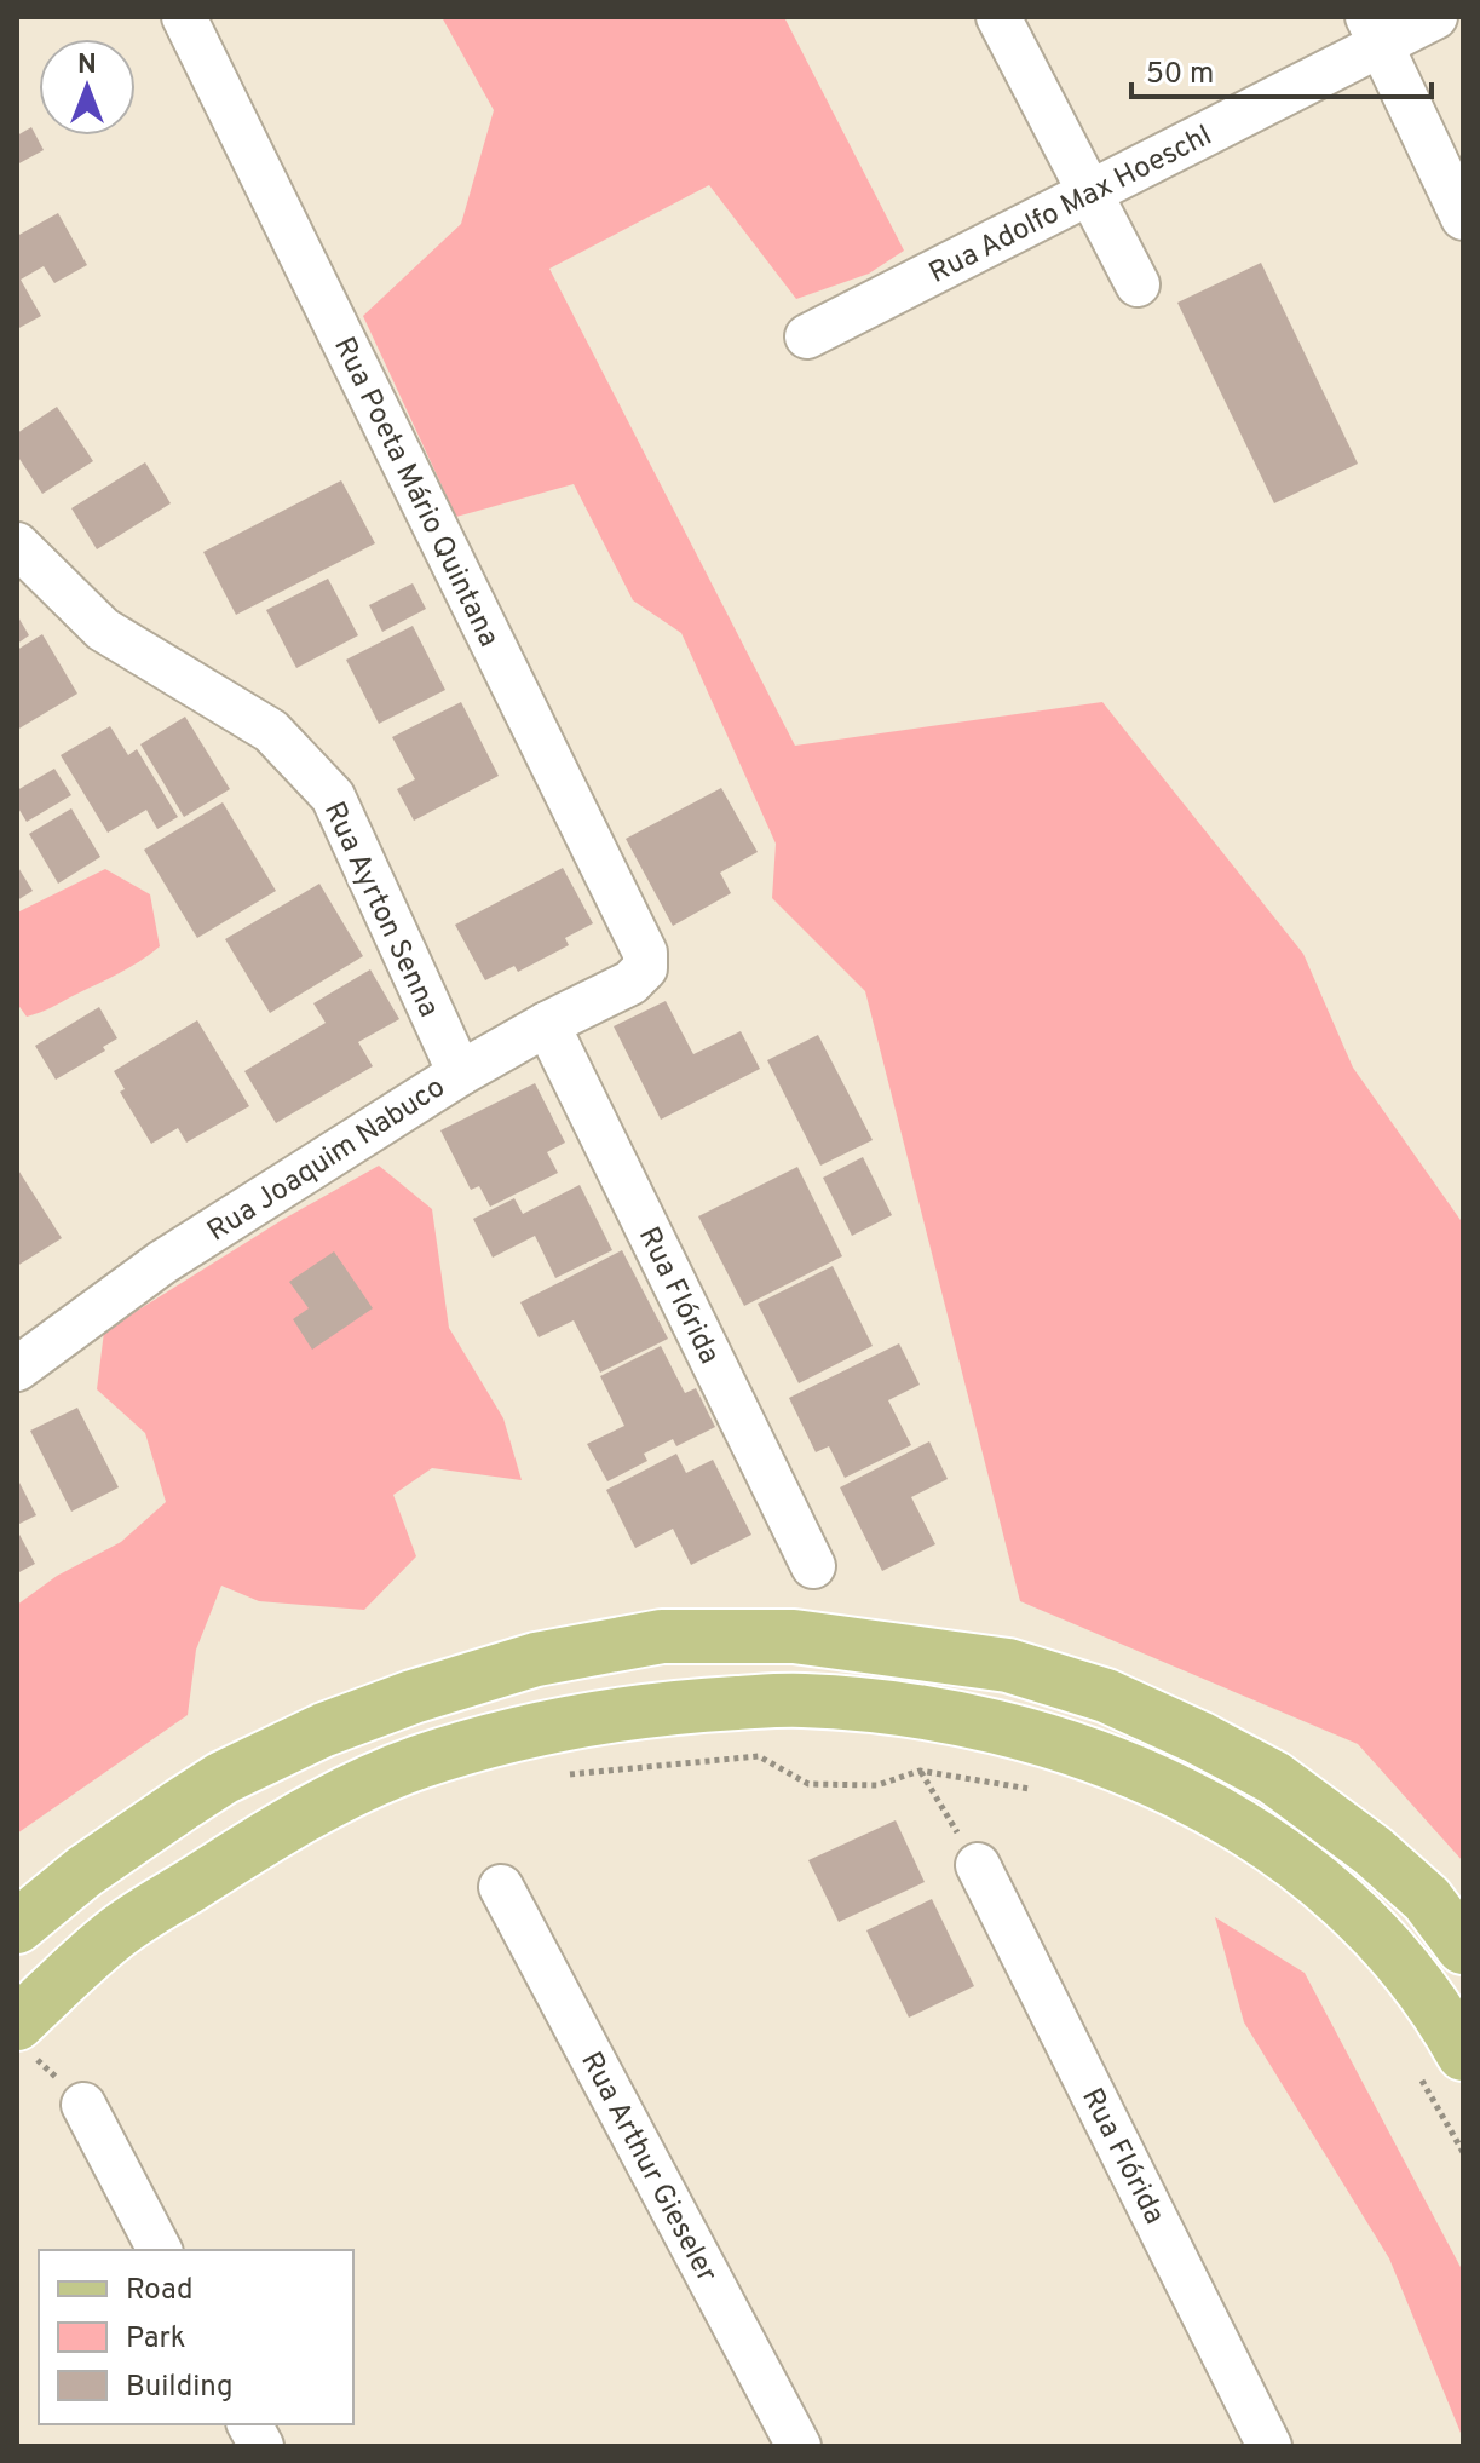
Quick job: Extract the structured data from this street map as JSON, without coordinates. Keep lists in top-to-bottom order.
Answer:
{
  "streets": {
    "street": [
      "Rua Adolfo Max Hoeschl",
      "Rua Poeta Mário Quintana",
      "Rua Ayrton Senna",
      "Rua Joaquim Nabuco",
      "Rua Flórida",
      "Rua Arthur Gieseler"
    ]
  },
  "crossings": [
    ["Rua Poeta Mário Quintana", "Rua Joaquim Nabuco"],
    ["Rua Ayrton Senna", "Rua Joaquim Nabuco"],
    ["Rua Joaquim Nabuco", "Rua Flórida"]
  ],
  "legend": ["Road", "Park", "Building"],
  "scale_bar": "50 m",
  "north": "top"
}
